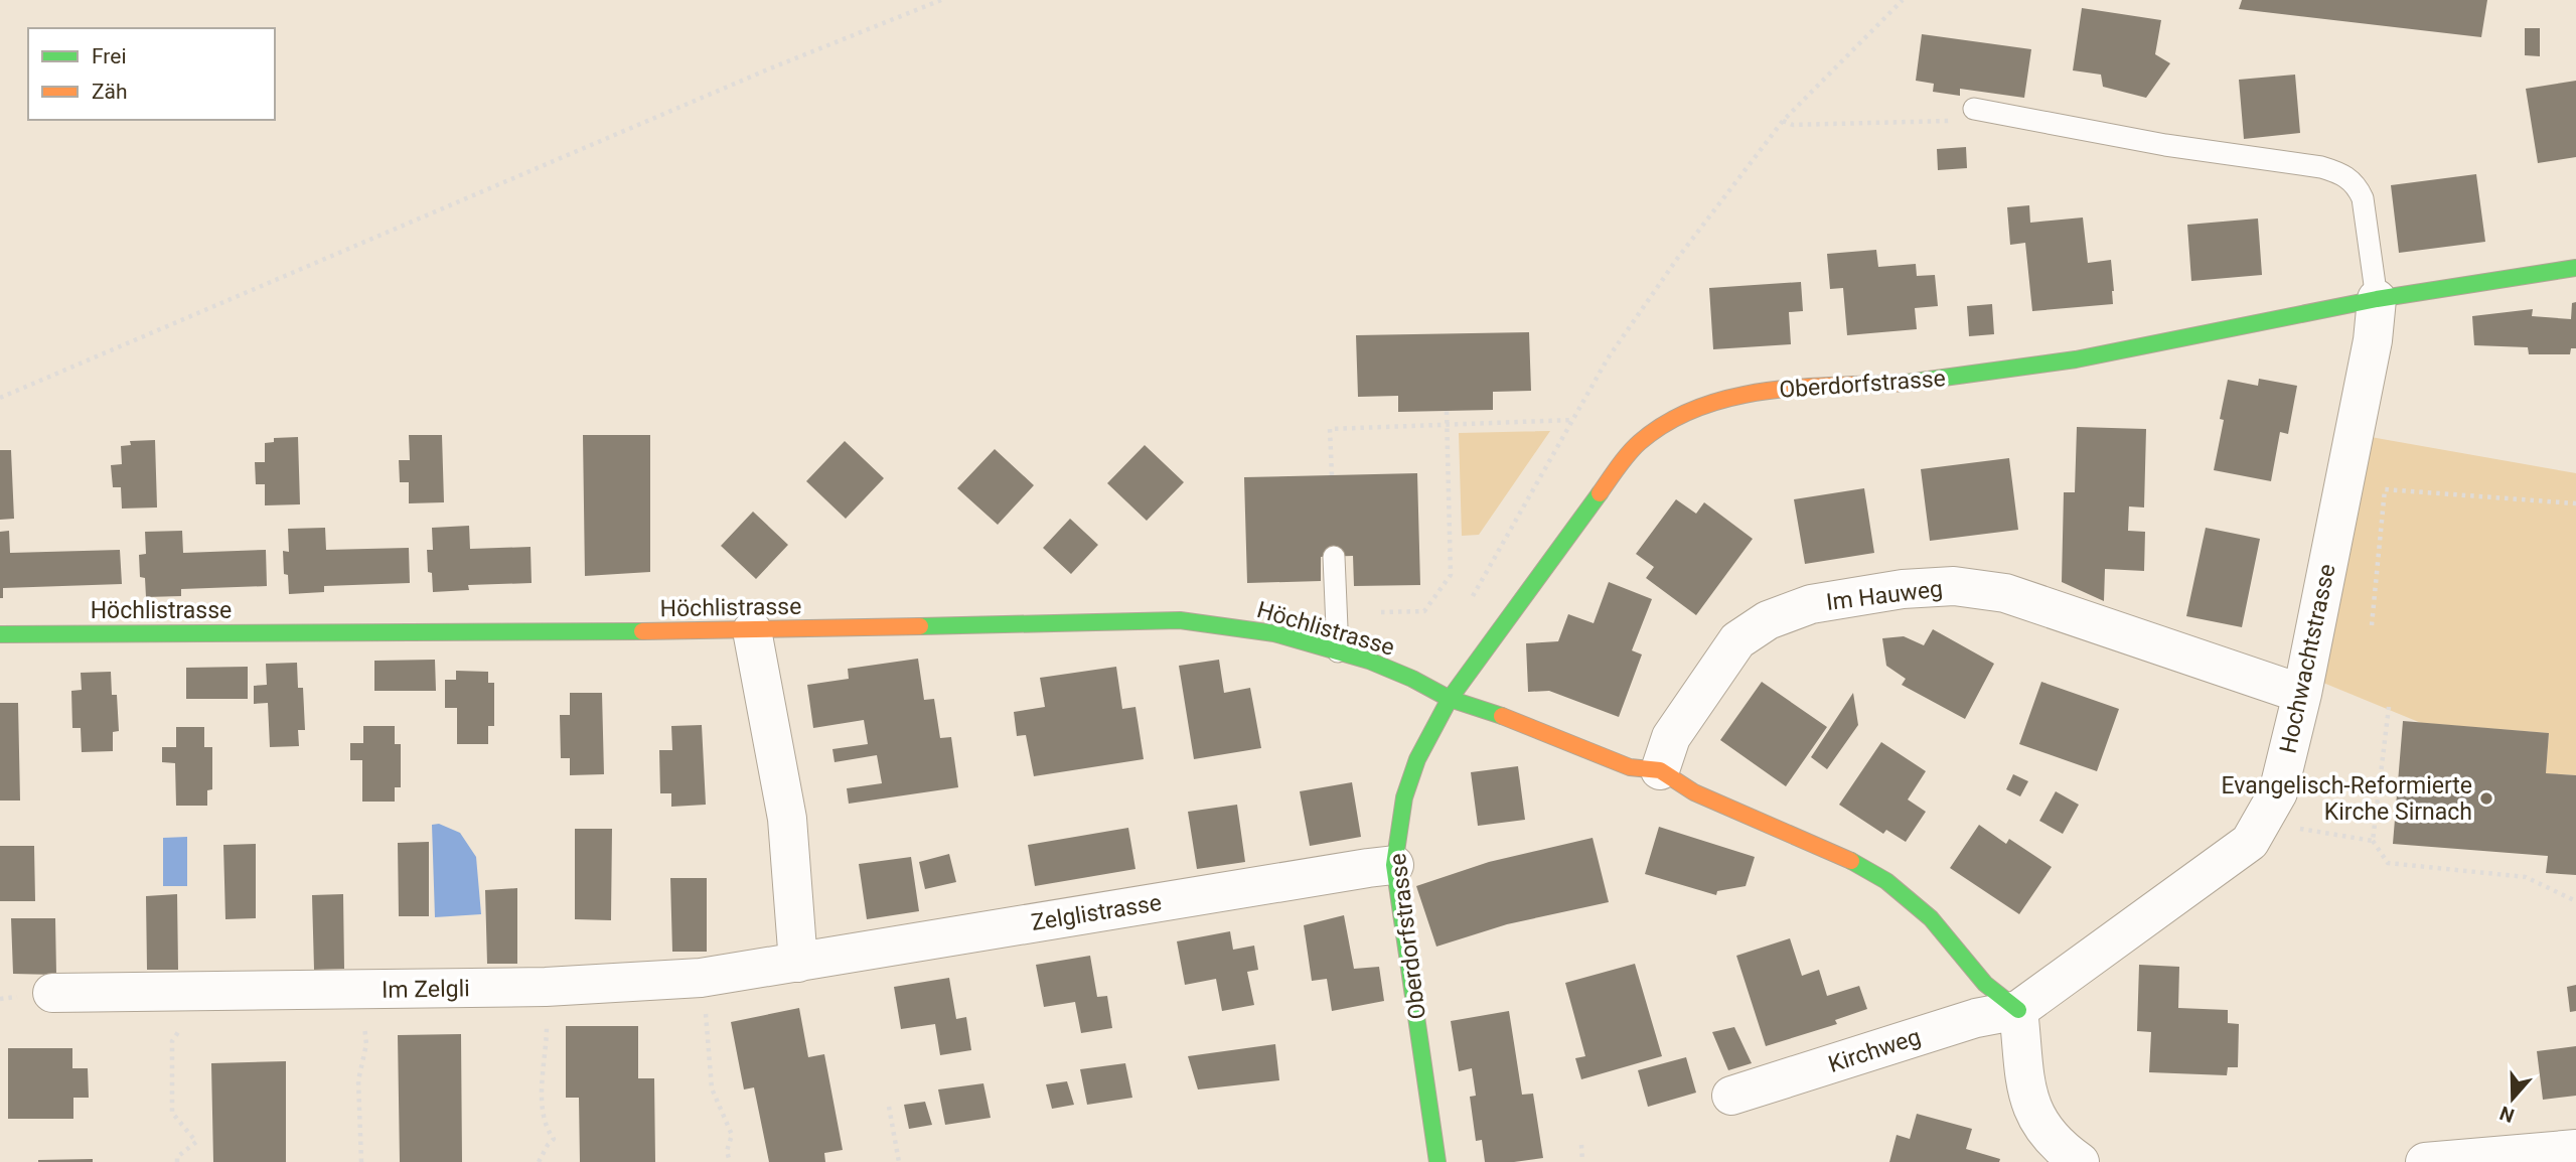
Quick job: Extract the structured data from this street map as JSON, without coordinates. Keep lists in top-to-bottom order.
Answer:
{
  "streets": {
    "street": [
      "Oberdorfstrasse",
      "Im Hauweg",
      "Höchlistrasse",
      "Hochwachtstrasse",
      "Zelglistrasse",
      "Im Zelgli",
      "Kirchweg"
    ]
  },
  "crossings": [
    ["Oberdorfstrasse", "Höchlistrasse"],
    ["Oberdorfstrasse", "Hochwachtstrasse"],
    ["Oberdorfstrasse", "Zelglistrasse"],
    ["Im Hauweg", "Hochwachtstrasse"],
    ["Hochwachtstrasse", "Kirchweg"],
    ["Zelglistrasse", "Im Zelgli"]
  ],
  "places": ["Evangelisch-Reformierte Kirche Sirnach"],
  "legend": ["Frei", "Zäh"],
  "north": "bottom"
}
